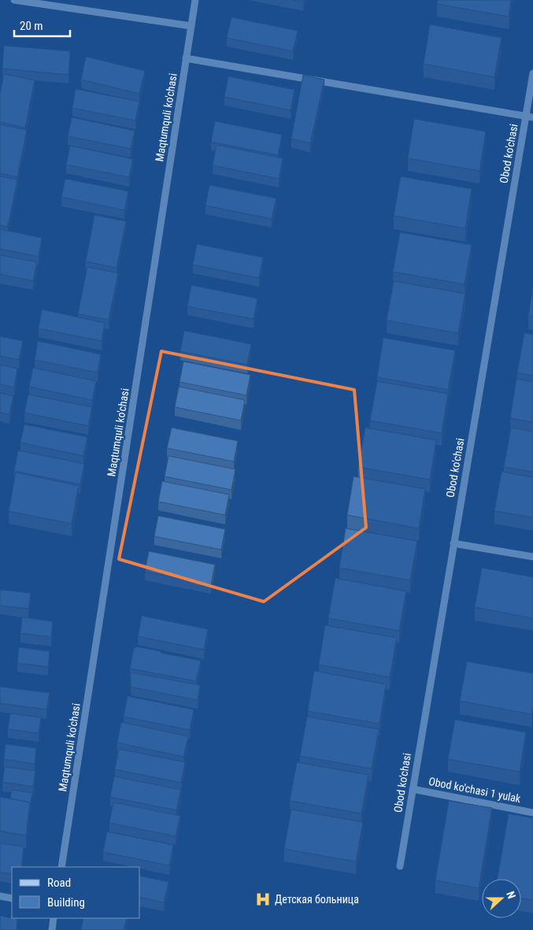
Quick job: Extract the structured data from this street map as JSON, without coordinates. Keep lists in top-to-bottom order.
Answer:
{
  "streets": {
    "street": ["Maqtumquli ko'chasi", "Obod ko'chasi", "Obod ko'chasi 1 yulak"]
  },
  "crossings": [
    ["Obod ko'chasi", "Obod ko'chasi 1 yulak"]
  ],
  "places": {
    "hospital": ["Детская больница"]
  },
  "legend": ["Road", "Building"],
  "scale_bar": "20 m",
  "north": "right"
}
